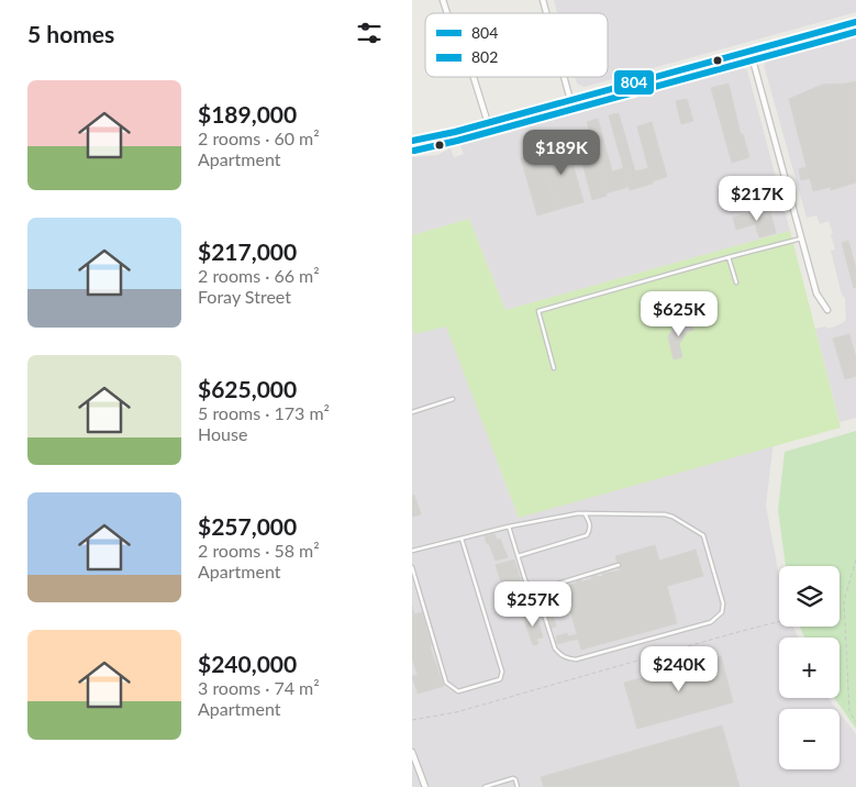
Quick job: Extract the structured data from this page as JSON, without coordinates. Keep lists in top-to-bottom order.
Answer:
{
  "lines": ["transit line 804", "transit line 802"],
  "legend": ["804", "802"],
  "page": {
    "heading": "5 homes",
    "list": [
      {
        "name": "$189,000",
        "note": "2 rooms · 60 m² · Apartment"
      },
      {
        "name": "$217,000",
        "note": "2 rooms · 66 m² · Foray Street"
      },
      {
        "name": "$625,000",
        "note": "5 rooms · 173 m² · House"
      },
      {
        "name": "$257,000",
        "note": "2 rooms · 58 m² · Apartment"
      },
      {
        "name": "$240,000",
        "note": "3 rooms · 74 m² · Apartment"
      }
    ],
    "price": [
      "$189K",
      "$217K",
      "$625K",
      "$257K",
      "$240K"
    ],
    "map_buttons": ["+", "−"]
  }
}
